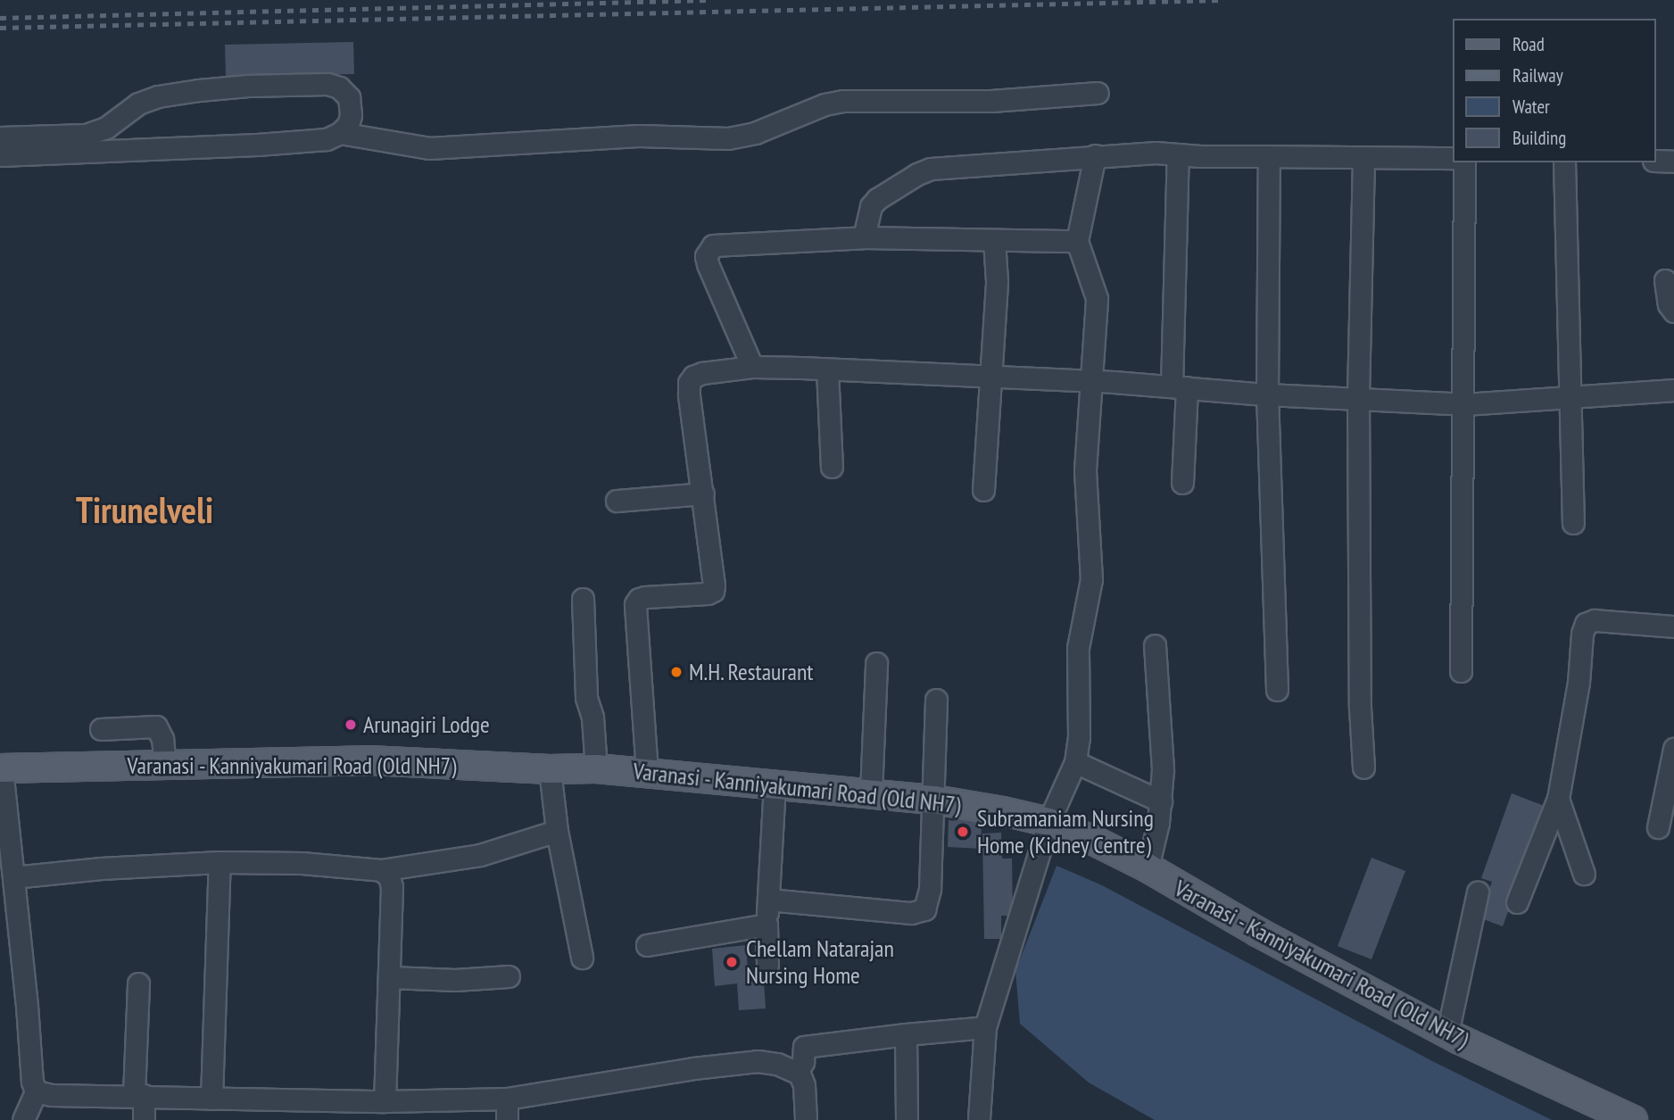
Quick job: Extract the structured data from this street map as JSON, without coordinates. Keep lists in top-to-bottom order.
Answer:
{
  "streets": {
    "main road": ["Varanasi - Kanniyakumari Road (Old NH7)"]
  },
  "districts": ["Tirunelveli"],
  "places": [
    "M.H. Restaurant",
    "Arunagiri Lodge",
    "Subramaniam Nursing Home (Kidney Centre)",
    "Chellam Natarajan Nursing Home"
  ],
  "legend": [
    "Road",
    "Railway",
    "Water",
    "Building"
  ]
}
